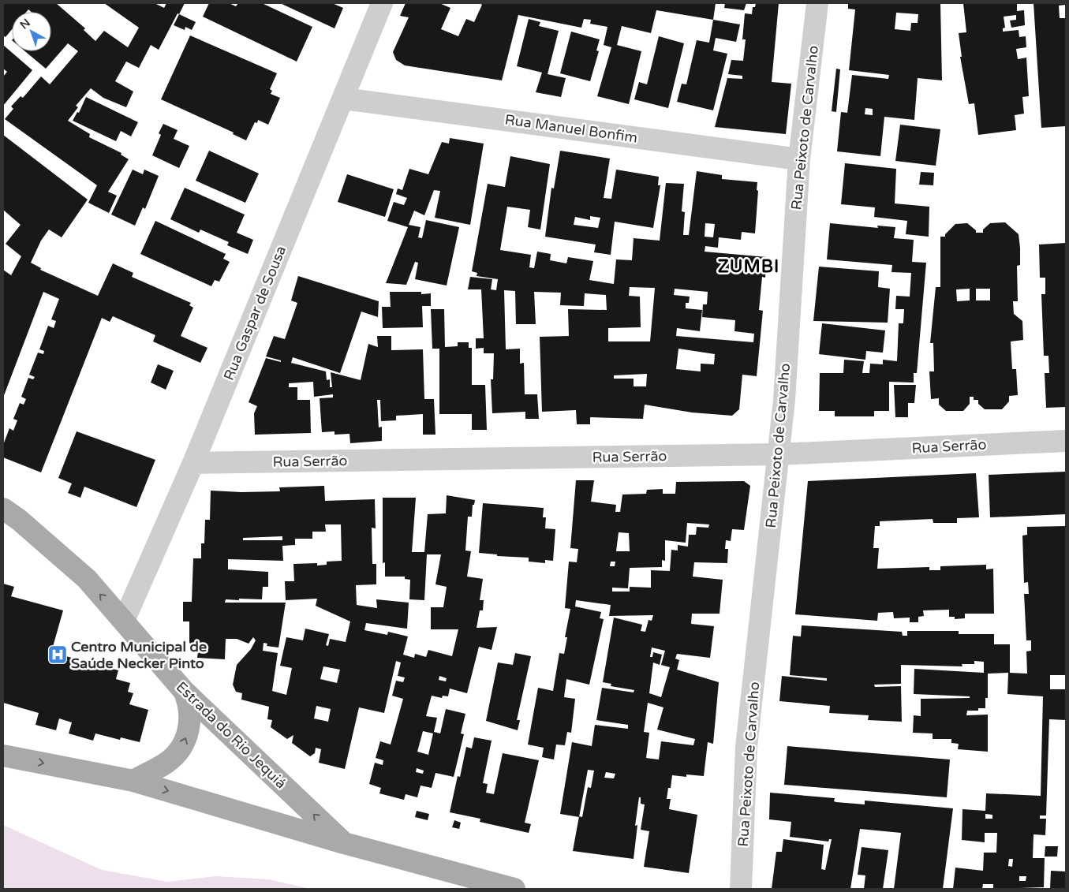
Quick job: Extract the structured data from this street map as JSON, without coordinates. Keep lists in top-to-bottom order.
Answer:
{
  "streets": {
    "main road": ["Estrada do Rio Jequiá"],
    "street": [
      "Rua Peixoto de Carvalho",
      "Rua Manuel Bonfim",
      "Rua Gaspar de Sousa",
      "Rua Serrão"
    ]
  },
  "crossings": [
    ["Rua Peixoto de Carvalho", "Rua Manuel Bonfim"],
    ["Rua Peixoto de Carvalho", "Rua Serrão"],
    ["Rua Manuel Bonfim", "Rua Gaspar de Sousa"],
    ["Rua Gaspar de Sousa", "Rua Serrão"],
    ["Rua Gaspar de Sousa", "Estrada do Rio Jequiá"]
  ],
  "districts": ["ZUMBI"],
  "places": {
    "hospital": ["Centro Municipal de Saúde Necker Pinto"]
  },
  "north": "top left"
}
